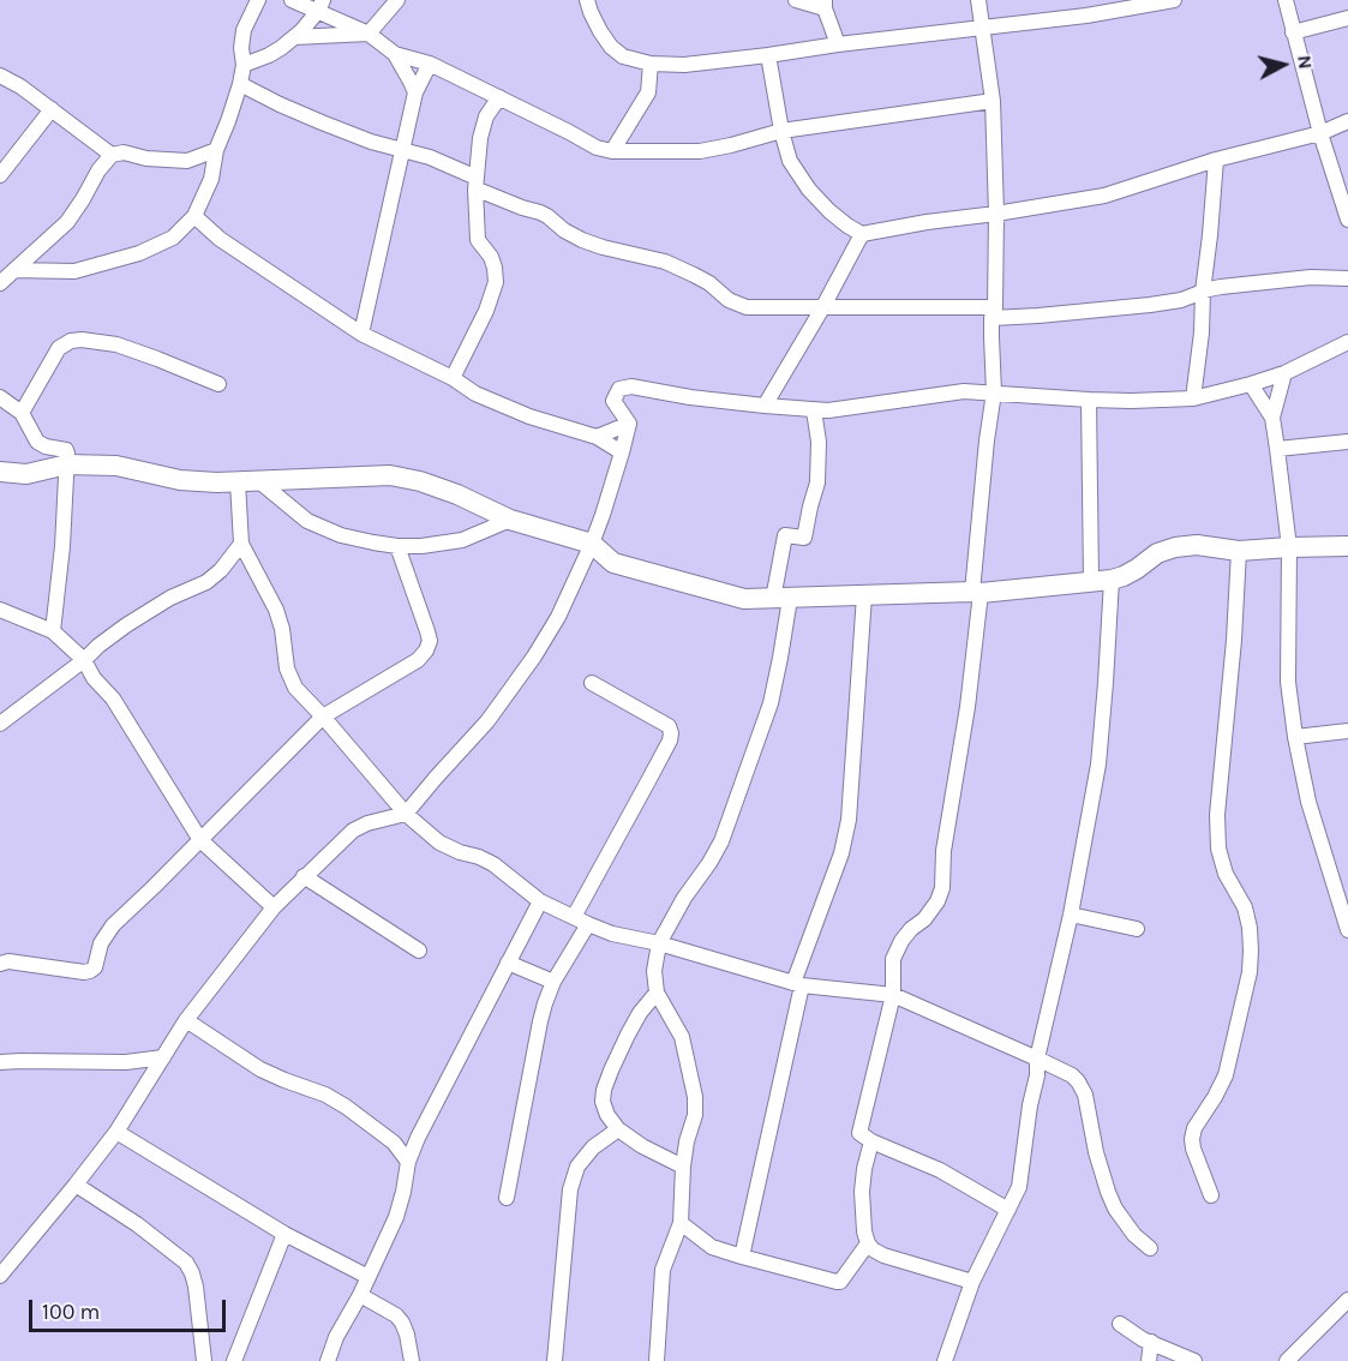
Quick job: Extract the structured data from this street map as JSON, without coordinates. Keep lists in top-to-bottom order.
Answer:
{
  "scale_bar": "100 m",
  "north": "right"
}
